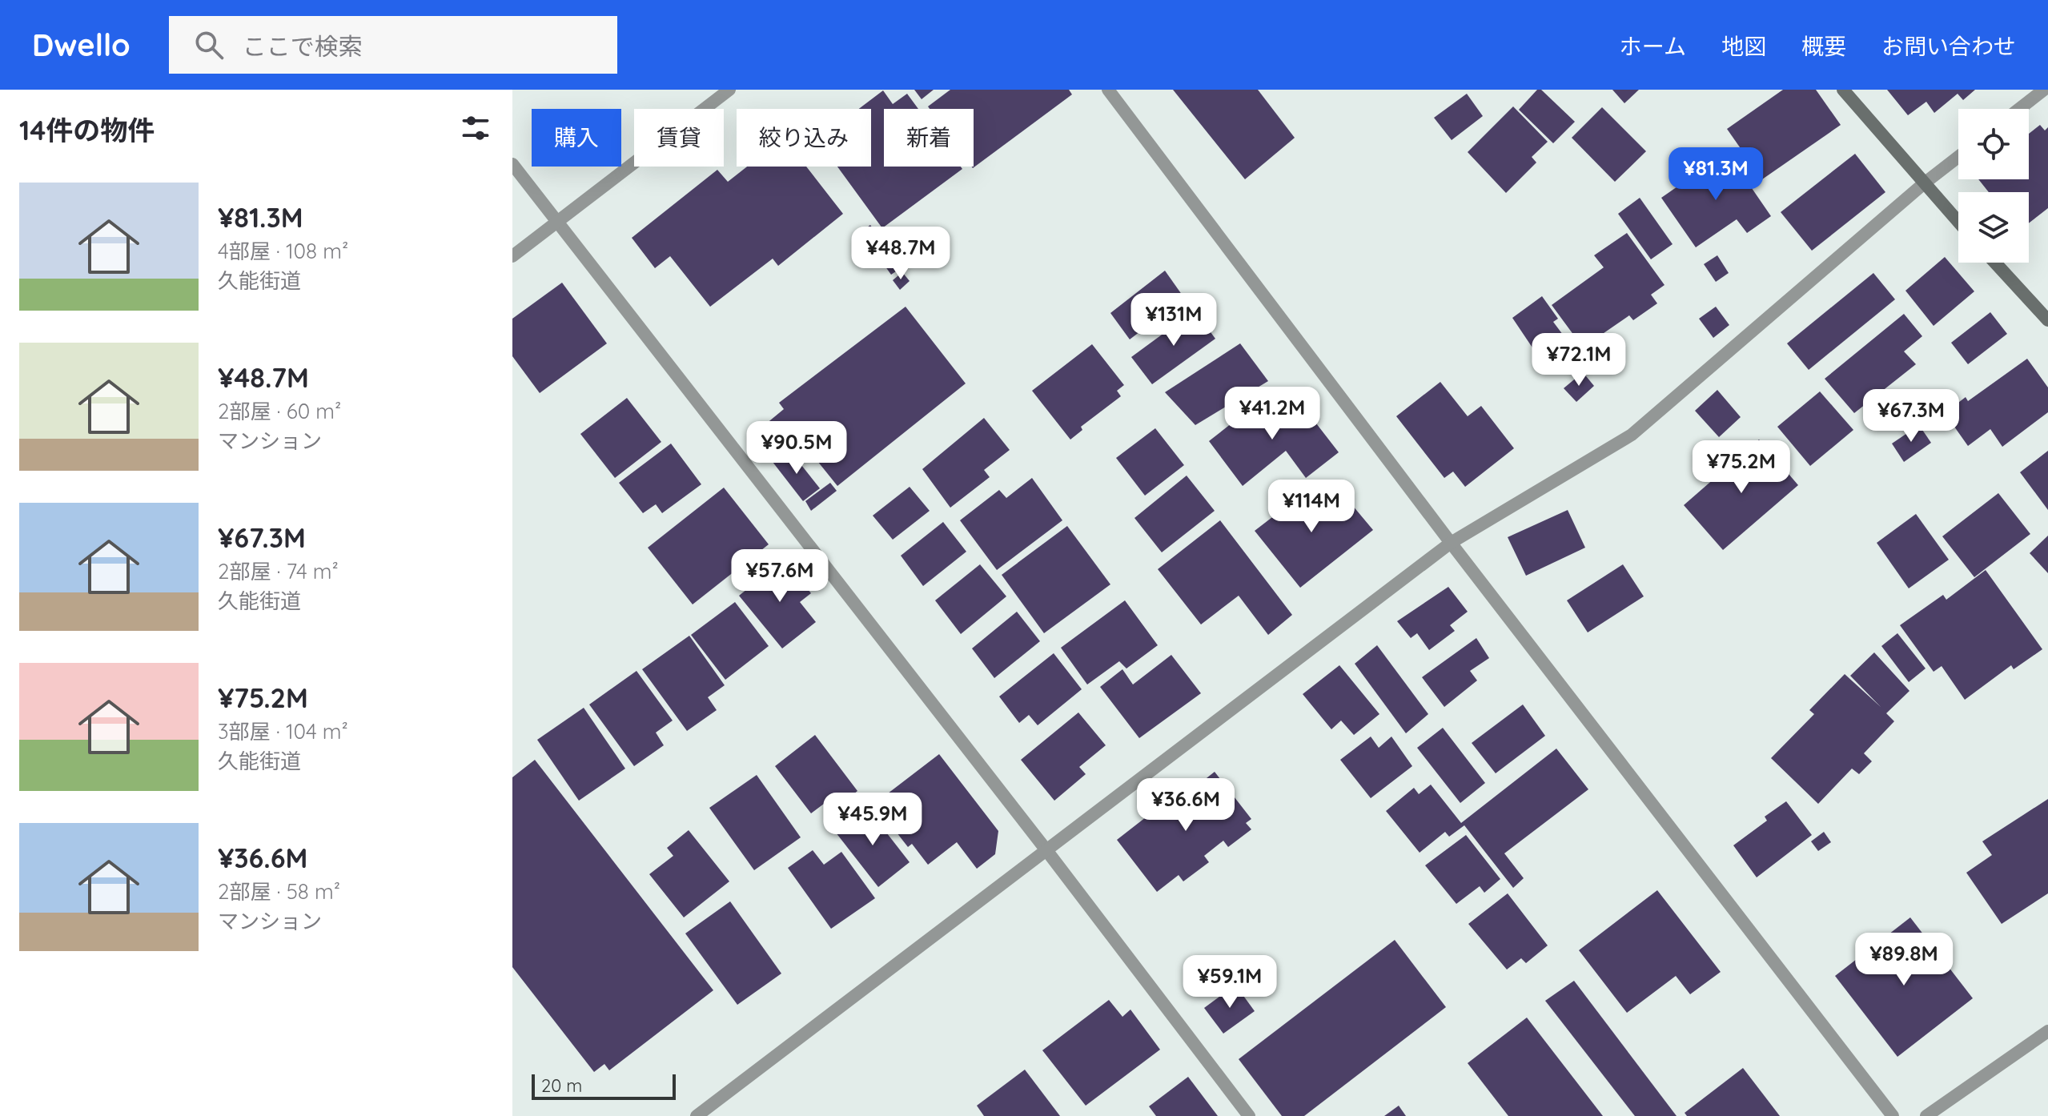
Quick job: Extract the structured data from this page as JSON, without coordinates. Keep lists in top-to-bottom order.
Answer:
{
  "scale_bar": "20 m",
  "page": {
    "header": "Dwello",
    "search": "ここで検索",
    "nav": [
      "ホーム",
      "地図",
      "概要",
      "お問い合わせ"
    ],
    "heading": "14件の物件",
    "chip": [
      "購入",
      "賃貸",
      "絞り込み",
      "新着"
    ],
    "price": [
      "¥81.3M",
      "¥48.7M",
      "¥131M",
      "¥72.1M",
      "¥41.2M",
      "¥67.3M",
      "¥90.5M",
      "¥75.2M",
      "¥114M",
      "¥57.6M",
      "¥36.6M",
      "¥45.9M",
      "¥89.8M",
      "¥59.1M"
    ],
    "list": [
      {
        "name": "¥81.3M",
        "note": "4部屋 · 108 m² · 久能街道"
      },
      {
        "name": "¥48.7M",
        "note": "2部屋 · 60 m² · マンション"
      },
      {
        "name": "¥67.3M",
        "note": "2部屋 · 74 m² · 久能街道"
      },
      {
        "name": "¥75.2M",
        "note": "3部屋 · 104 m² · 久能街道"
      },
      {
        "name": "¥36.6M",
        "note": "2部屋 · 58 m² · マンション"
      }
    ],
    "scale": "20 m"
  }
}
